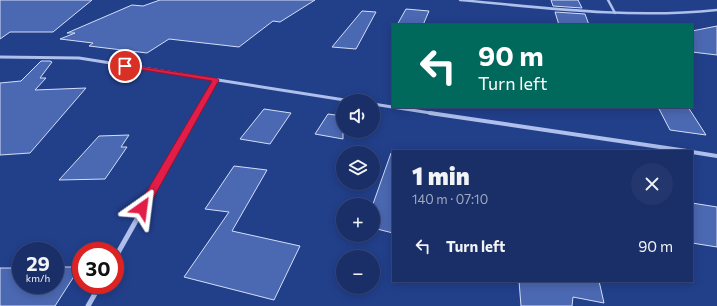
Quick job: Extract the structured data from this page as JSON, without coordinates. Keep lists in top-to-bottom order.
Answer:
{
  "page": {
    "turn": ["90 m", "Turn left"],
    "map_buttons": ["+", "−"],
    "heading": ["1 min", "140 m · 07:10"],
    "list": [
      {
        "name": "Turn left",
        "value": "90 m"
      }
    ],
    "speed": "29 km/h",
    "limit": "30"
  }
}
